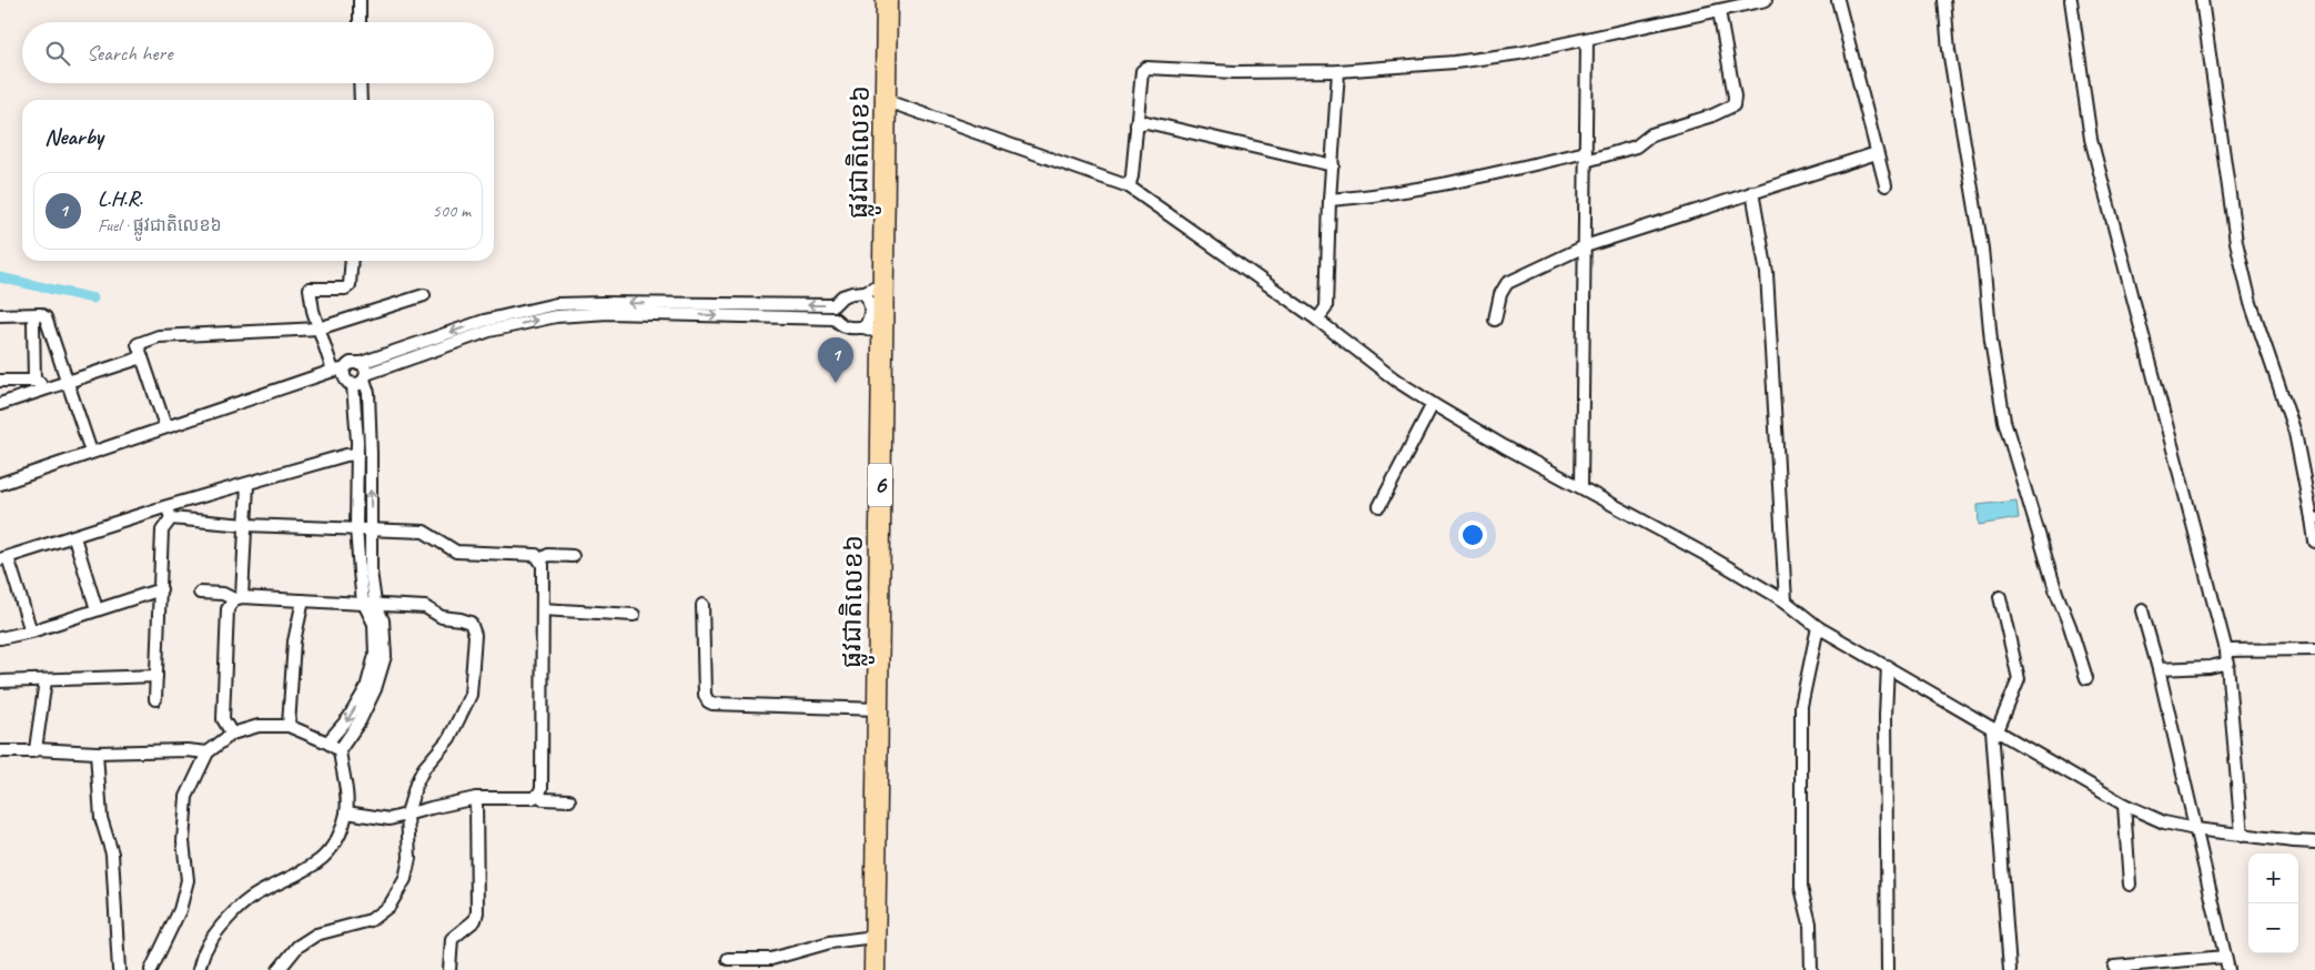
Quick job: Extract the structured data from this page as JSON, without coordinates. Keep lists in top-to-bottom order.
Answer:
{
  "streets": {
    "highway": ["ផ្លូវជាតិលេខ៦", "6"]
  },
  "page": {
    "search": "Search here",
    "heading": "Nearby",
    "list": [
      {
        "mark": "1",
        "name": "L.H.R.",
        "note": "Fuel · ផ្លូវជាតិលេខ៦",
        "value": "500 m"
      }
    ],
    "pins": "1",
    "map_buttons": ["+", "−"]
  }
}
